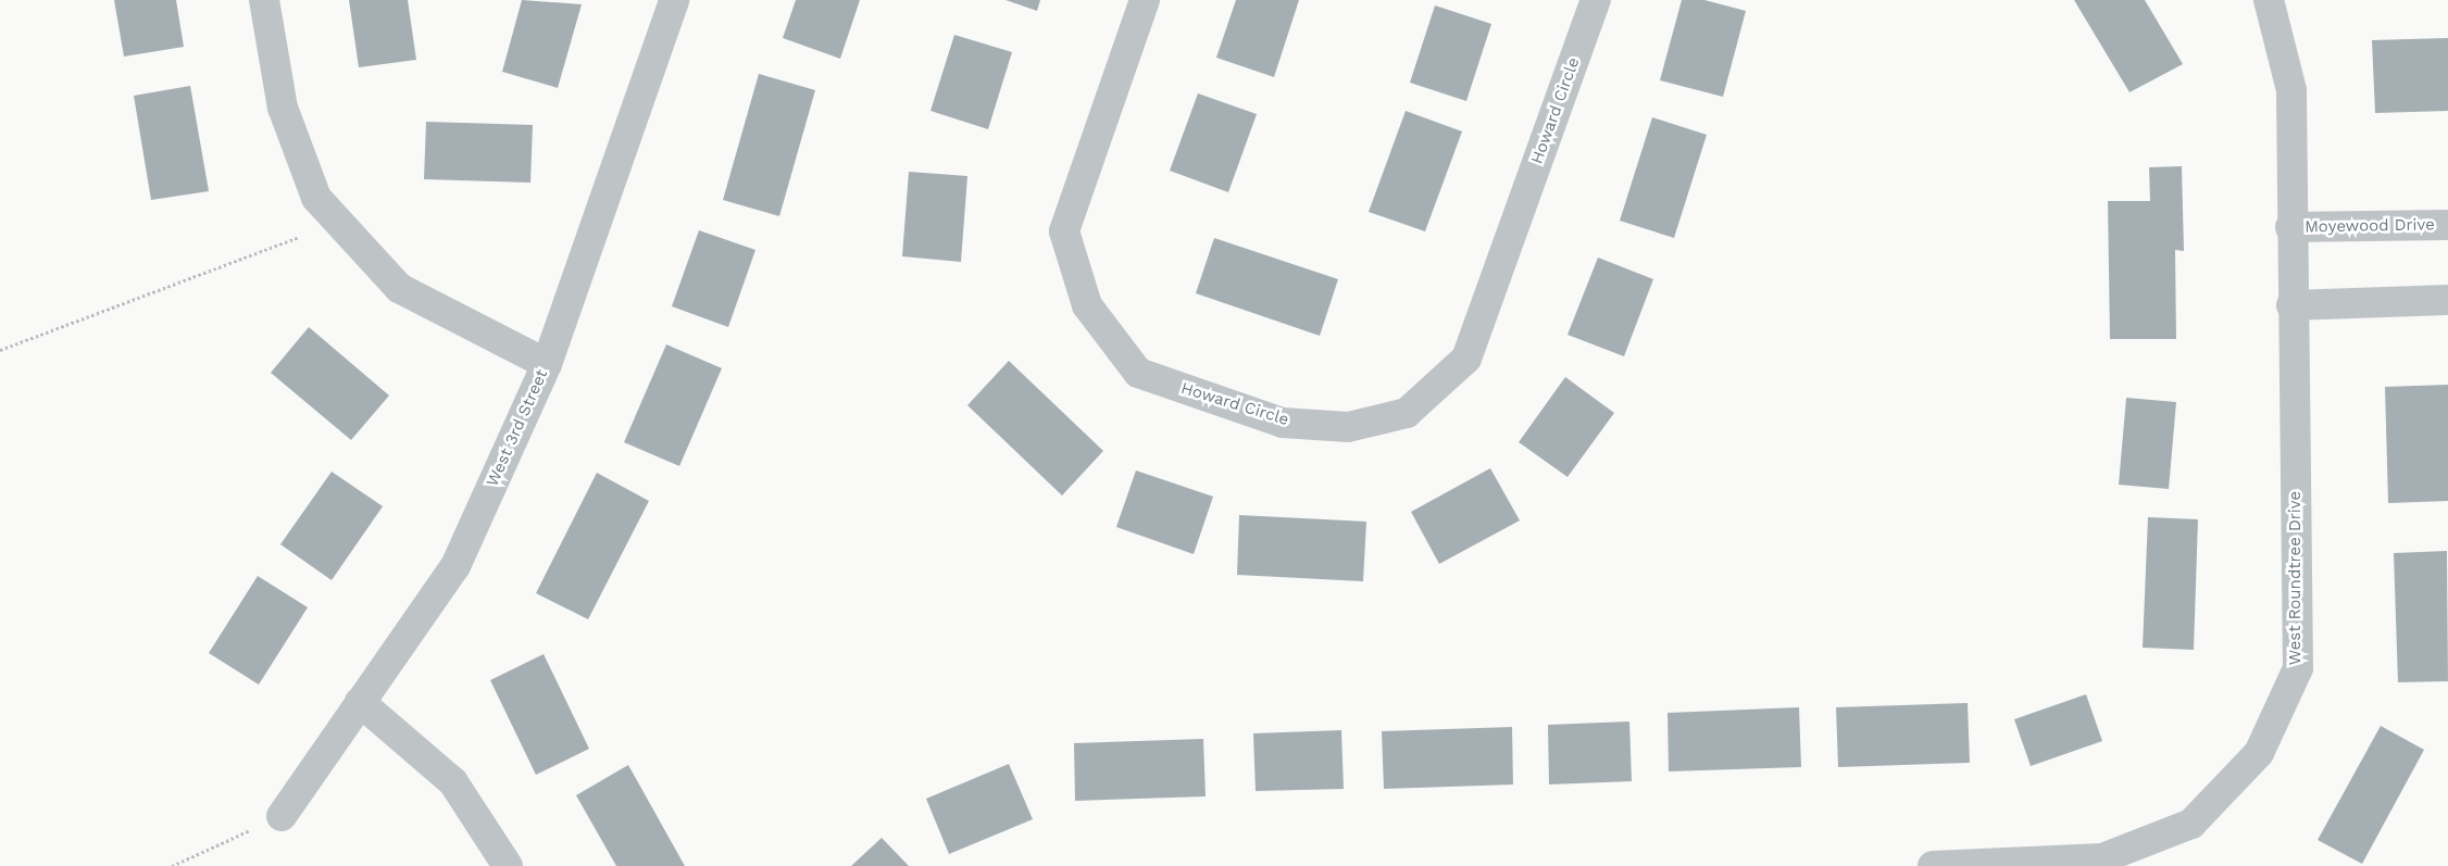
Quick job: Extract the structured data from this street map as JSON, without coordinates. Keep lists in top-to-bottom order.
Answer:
{
  "streets": {
    "street": [
      "Howard Circle",
      "Moyewood Drive",
      "West 3rd Street",
      "West Roundtree Drive"
    ]
  },
  "crossings": [
    ["Moyewood Drive", "West Roundtree Drive"]
  ]
}
